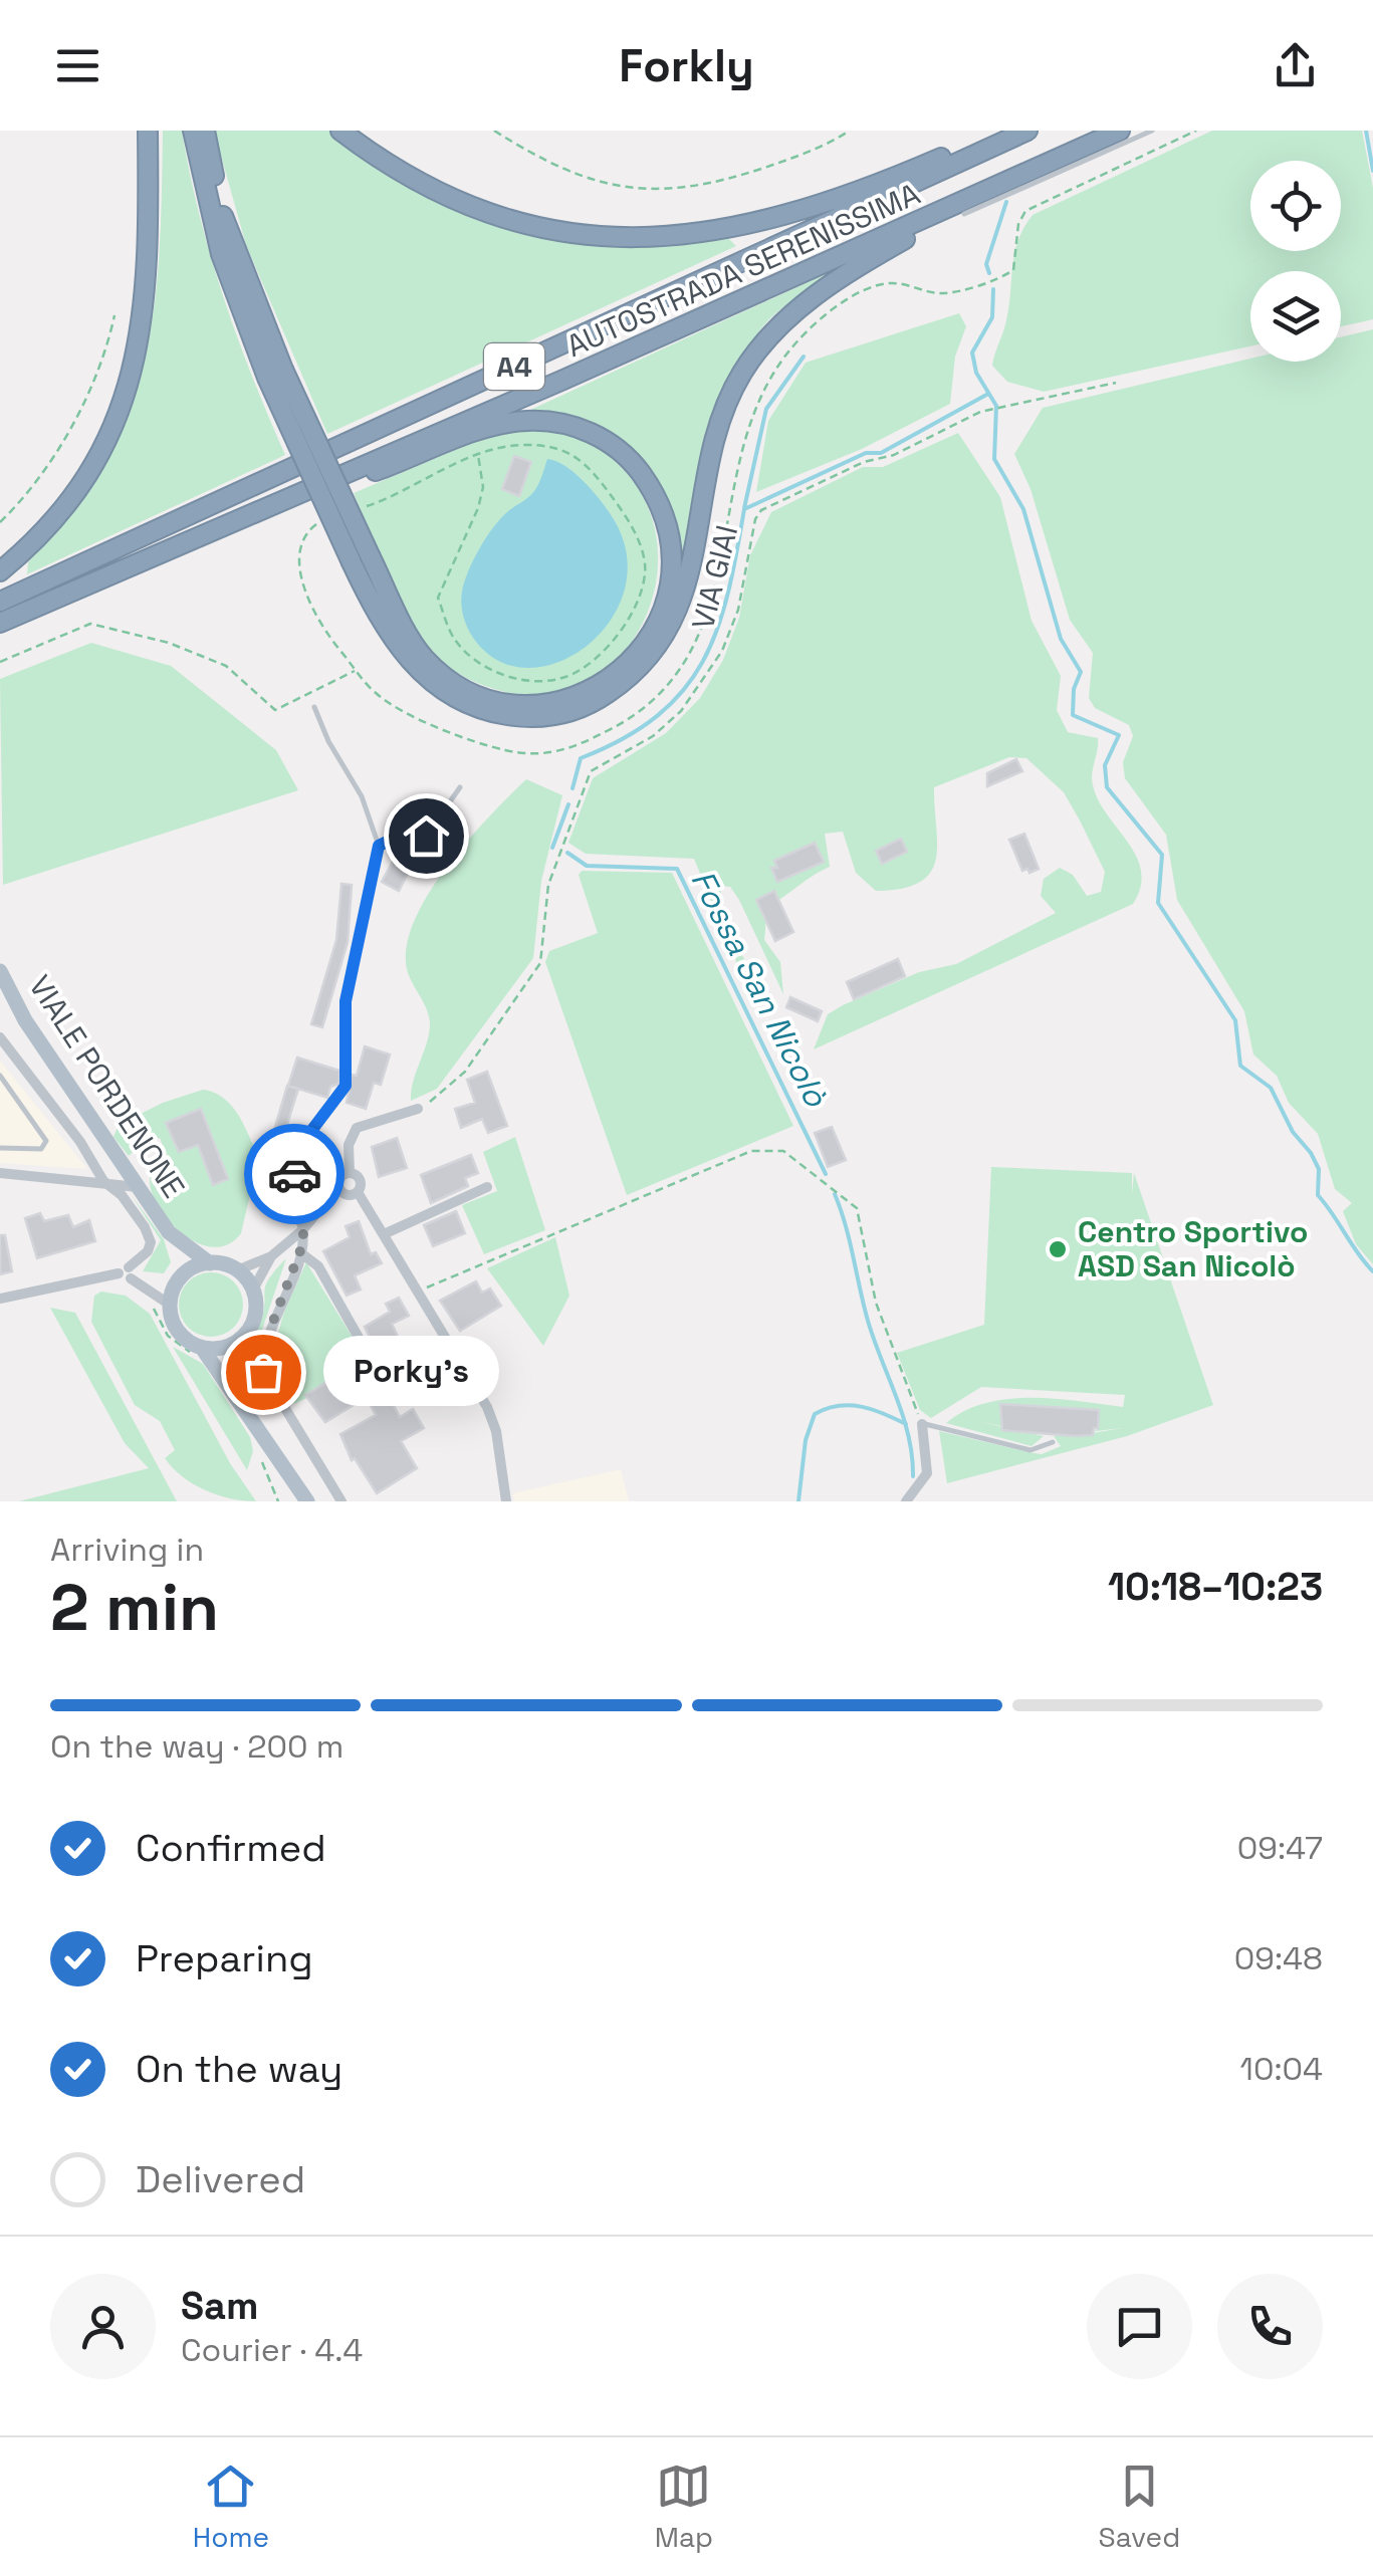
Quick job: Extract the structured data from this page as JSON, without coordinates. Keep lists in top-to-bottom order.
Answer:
{
  "streets": {
    "highway": ["AUTOSTRADA SERENISSIMA", "A4"],
    "main road": ["VIALE PORDENONE"],
    "path": ["VIA GIAI"]
  },
  "water": ["Fossa San Nicolò"],
  "places": ["Centro Sportivo ASD San Nicolò", "Porky's"],
  "page": {
    "header": "Forkly",
    "bubble": "Porky's",
    "heading": ["2 min", "Arriving in", "10:18–10:23"],
    "panel": ["Sam", "Courier · 4.4"],
    "bar": "On the way · 200 m",
    "list": [
      ["Confirmed", "09:47"],
      ["Preparing", "09:48"],
      ["On the way", "10:04"],
      "Delivered"
    ],
    "tabs": ["Home", "Map", "Saved"]
  }
}
